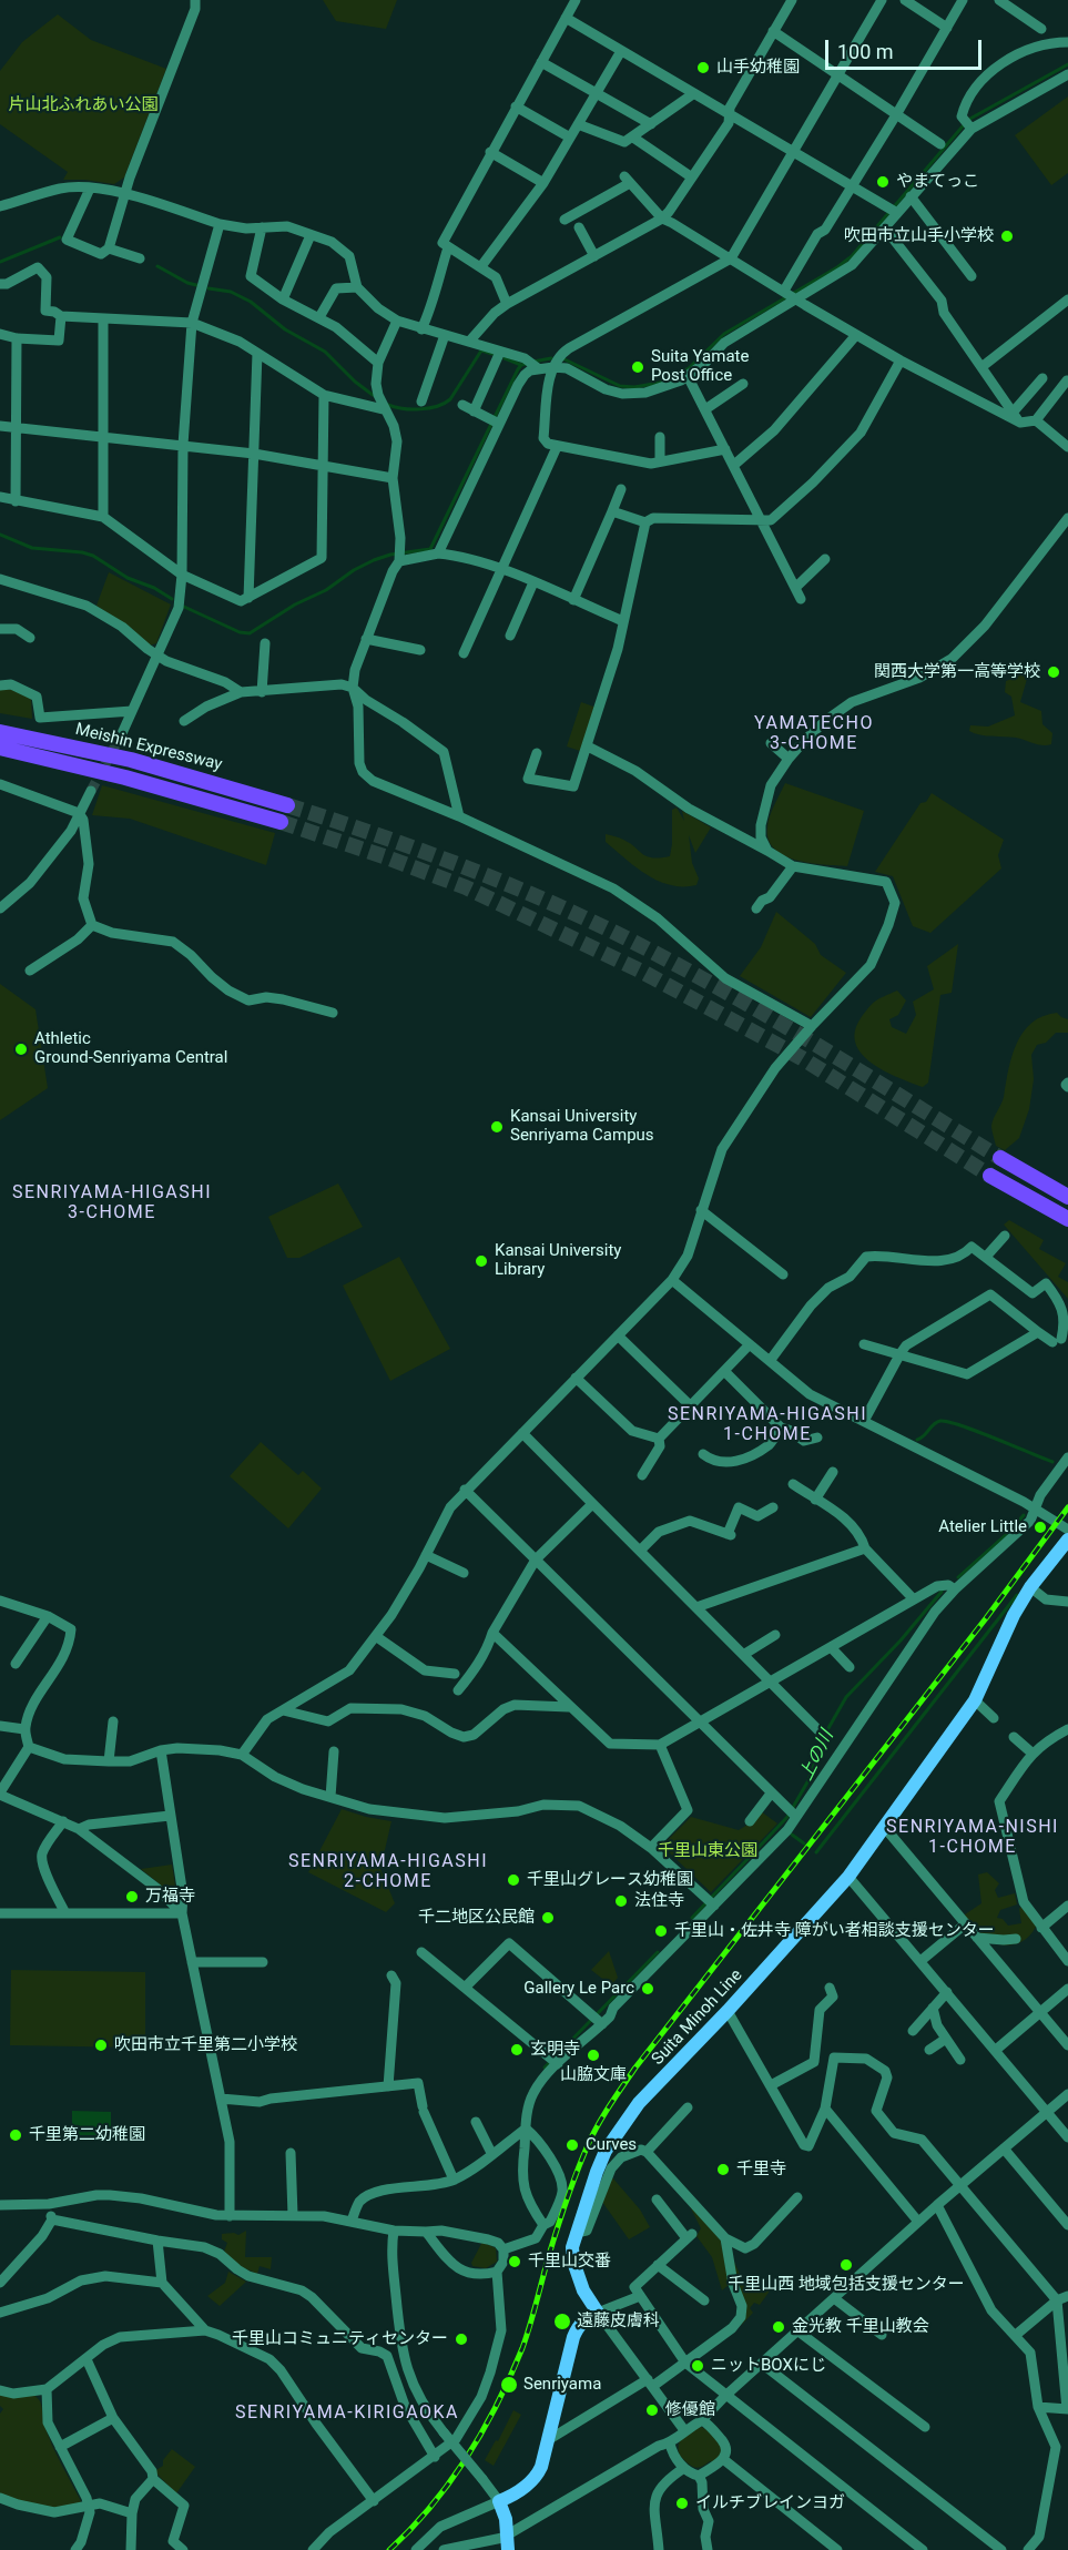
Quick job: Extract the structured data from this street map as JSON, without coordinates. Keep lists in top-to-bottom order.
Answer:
{
  "streets": {
    "highway": ["Meishin Expressway"],
    "main road": ["Suita Minoh Line"]
  },
  "districts": [
    "YAMATECHO 3-CHOME",
    "SENRIYAMA-HIGASHI 3-CHOME",
    "SENRIYAMA-HIGASHI 1-CHOME",
    "SENRIYAMA-NISHI 1-CHOME",
    "SENRIYAMA-HIGASHI 2-CHOME",
    "SENRIYAMA-KIRIGAOKA"
  ],
  "water": ["上の川"],
  "parks": ["片山北ふれあい公園", "千里山東公園"],
  "places": [
    "山手幼稚園",
    "やまてっこ",
    "吹田市立山手小学校",
    "Suita Yamate Post Office",
    "関西大学第一高等学校",
    "Athletic Ground-Senriyama Central",
    "Kansai University Senriyama Campus",
    "Kansai University Library",
    "Atelier Little",
    "千里山グレース幼稚園",
    "万福寺",
    "法住寺",
    "千二地区公民館",
    "千里山・佐井寺 障がい者相談支援センター",
    "Gallery Le Parc",
    "吹田市立千里第二小学校",
    "玄明寺",
    "山脇文庫",
    "千里第二幼稚園",
    "Curves",
    "千里寺",
    "千里山交番",
    "千里山西 地域包括支援センター",
    "遠藤皮膚科",
    "金光教 千里山教会",
    "千里山コミュニティセンター",
    "ニットBOXにじ",
    "Senriyama",
    "修優館",
    "イルチブレインヨガ"
  ],
  "scale_bar": "100 m"
}
